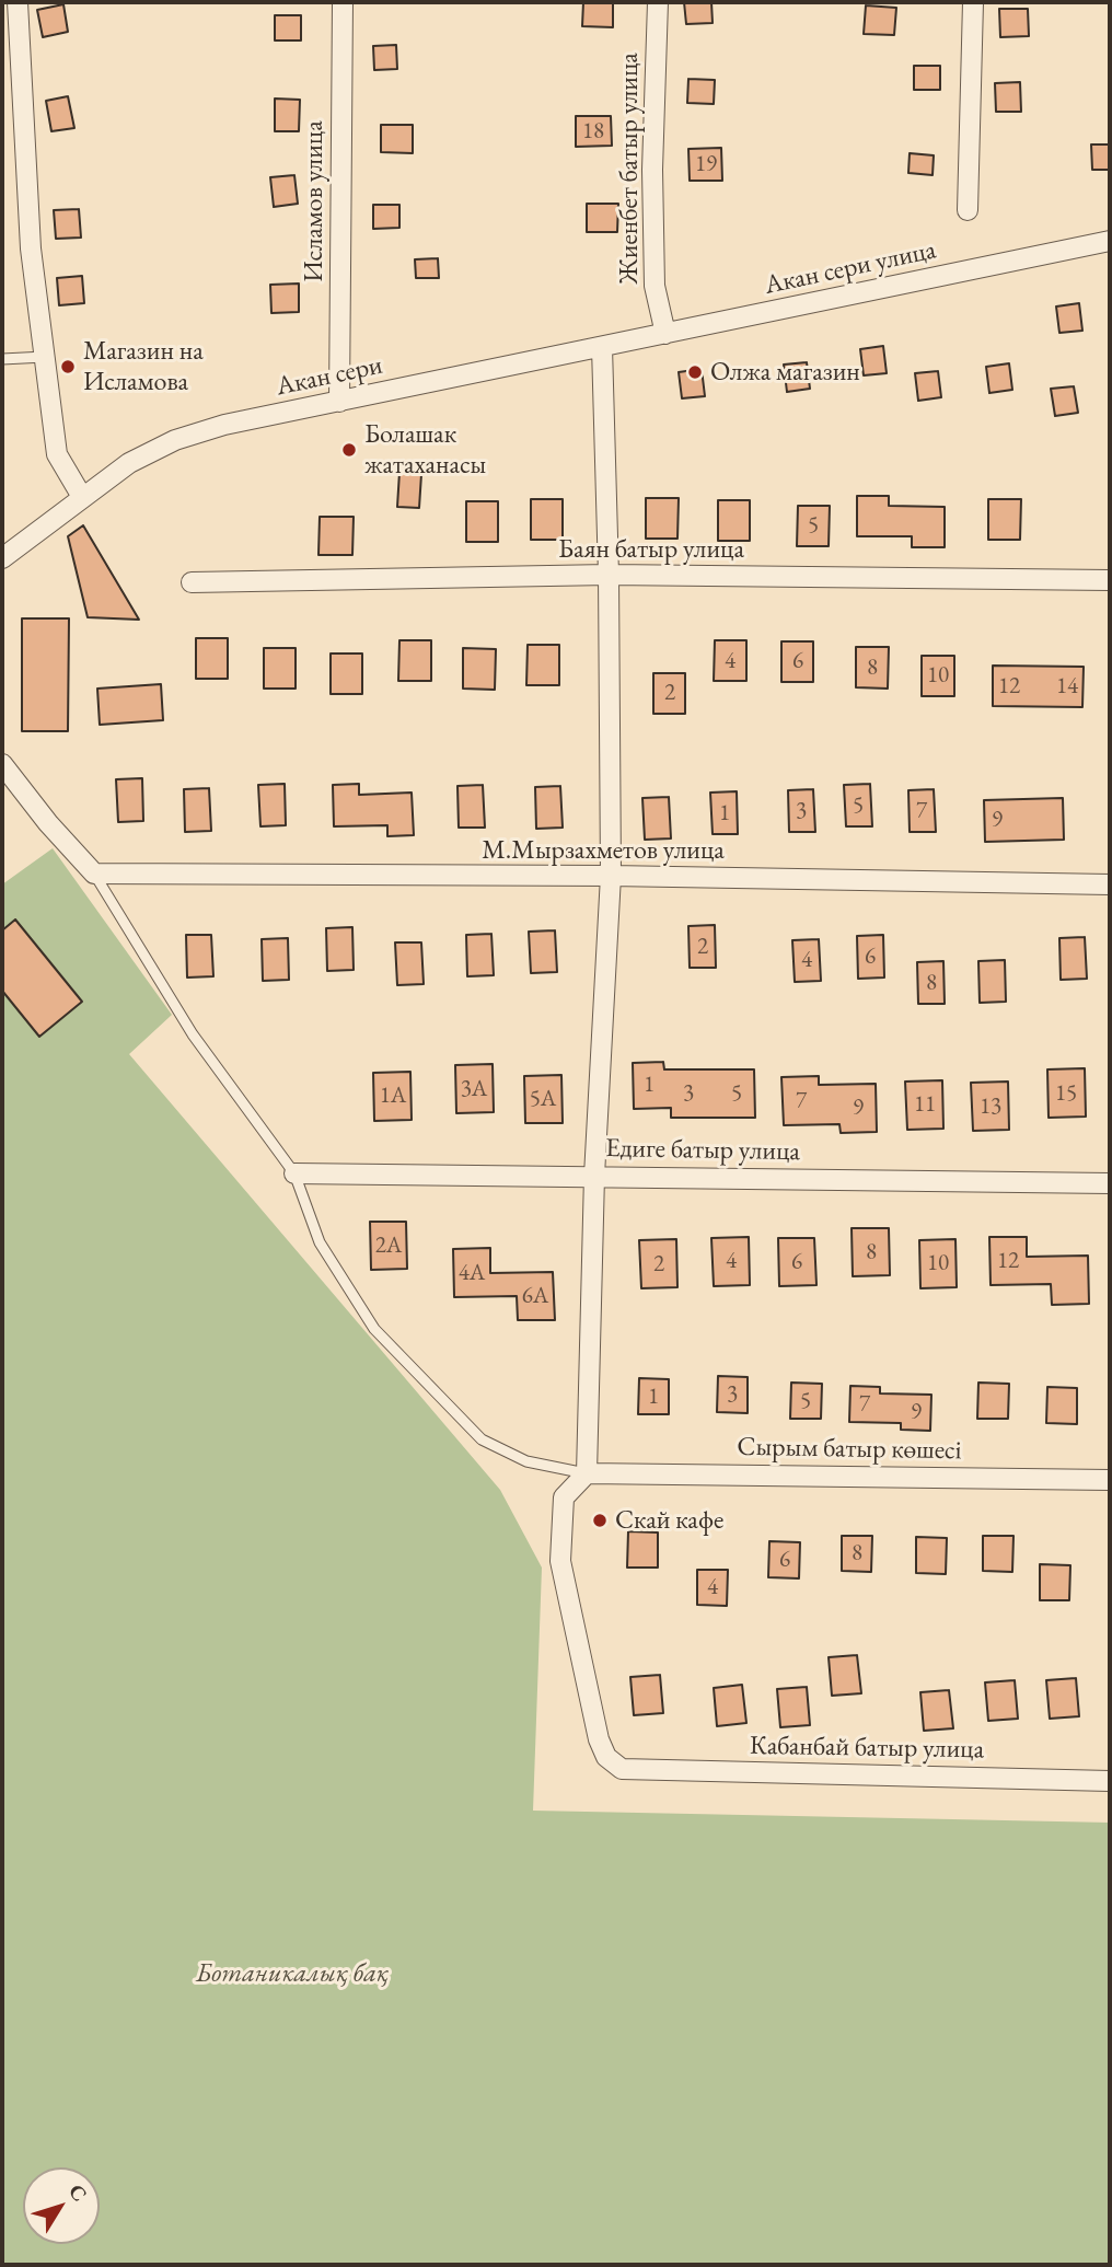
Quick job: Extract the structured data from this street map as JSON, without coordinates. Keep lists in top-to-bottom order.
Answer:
{
  "streets": {
    "street": [
      "Жиенбет батыр улица",
      "Исламов улица",
      "Акан сери улица",
      "Акан сери",
      "Баян батыр улица",
      "М.Мырзахметов улица",
      "Едиге батыр улица",
      "Сырым батыр көшесі",
      "Кабанбай батыр улица"
    ]
  },
  "crossings": [
    ["Жиенбет батыр улица", "Акан сери улица"],
    ["Исламов улица", "Акан сери"],
    ["Акан сери улица", "Акан сери"],
    ["Сырым батыр көшесі", "Кабанбай батыр улица"]
  ],
  "parks": ["Ботаникалық бақ"],
  "places": [
    "Магазин на Исламова",
    "Олжа магазин",
    "Болашак жатаханасы",
    "Скай кафе"
  ],
  "house_numbers": [
    "18",
    "19",
    "5",
    "4",
    "6",
    "8",
    "10",
    "12",
    "14",
    "2",
    "5",
    "3",
    "7",
    "1",
    "9",
    "2",
    "6",
    "4",
    "8",
    "1",
    "3А",
    "3",
    "5",
    "15",
    "1А",
    "5А",
    "7",
    "11",
    "13",
    "9",
    "2А",
    "8",
    "4",
    "12",
    "6",
    "10",
    "2",
    "4А",
    "6А",
    "3",
    "1",
    "5",
    "7",
    "9",
    "8",
    "6",
    "4"
  ],
  "north": "top right"
}
